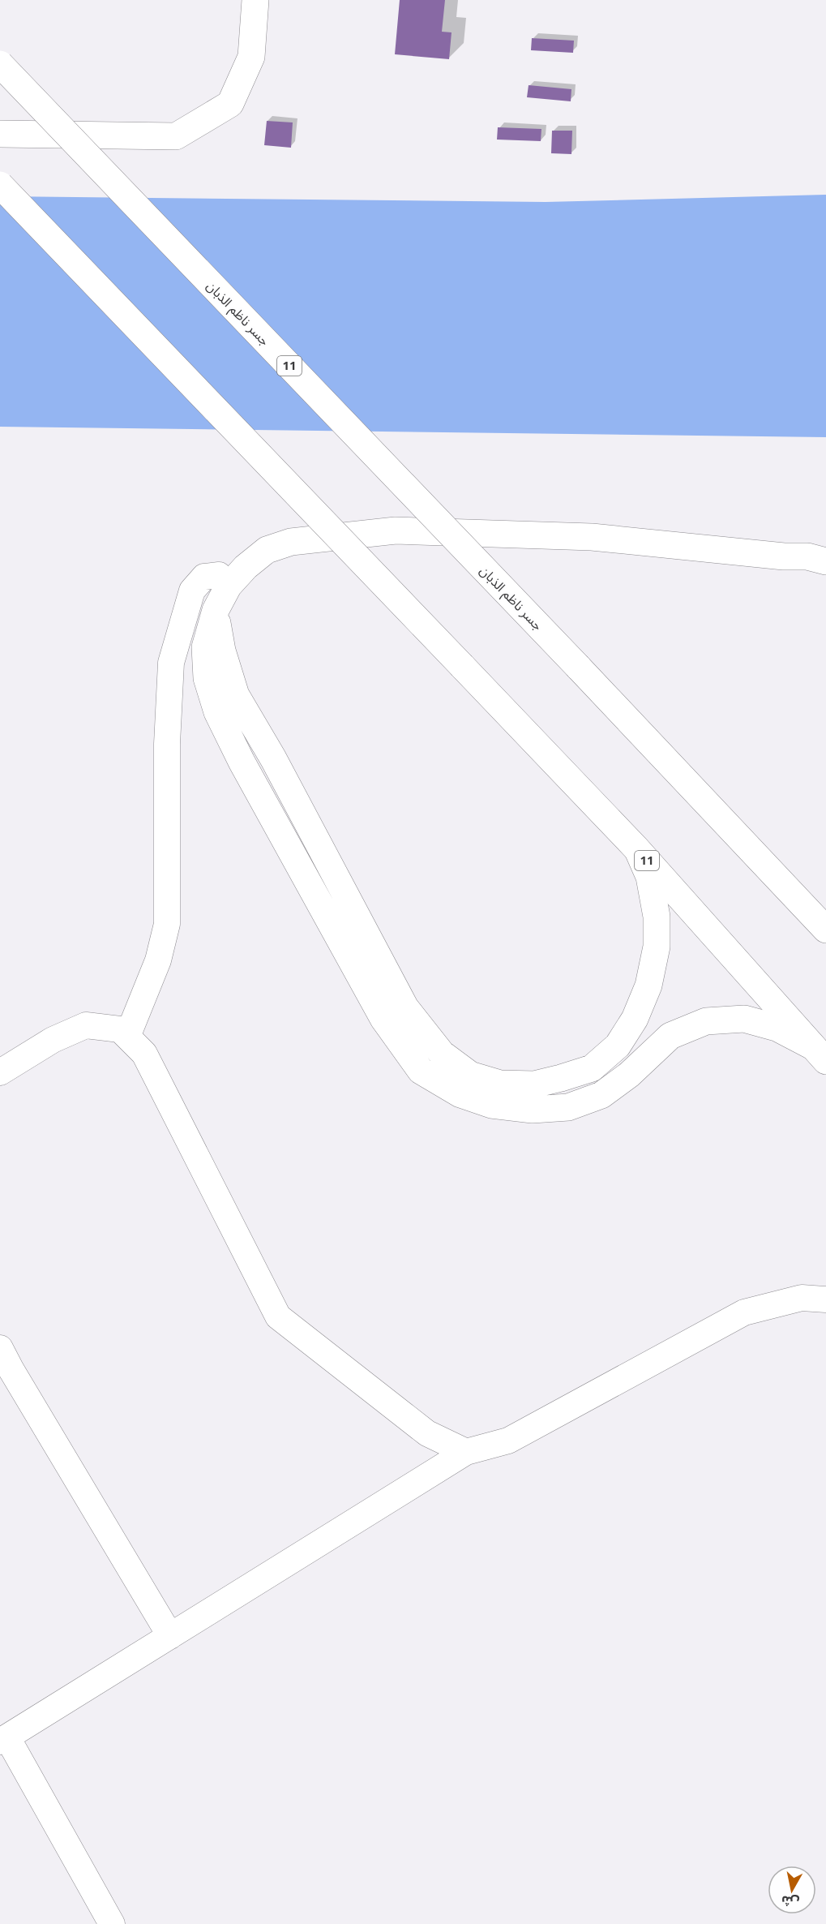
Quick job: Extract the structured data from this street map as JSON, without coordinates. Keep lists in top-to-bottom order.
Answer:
{
  "streets": {
    "main road": ["جسر ناظم الذبان", "11"]
  },
  "north": "bottom"
}
